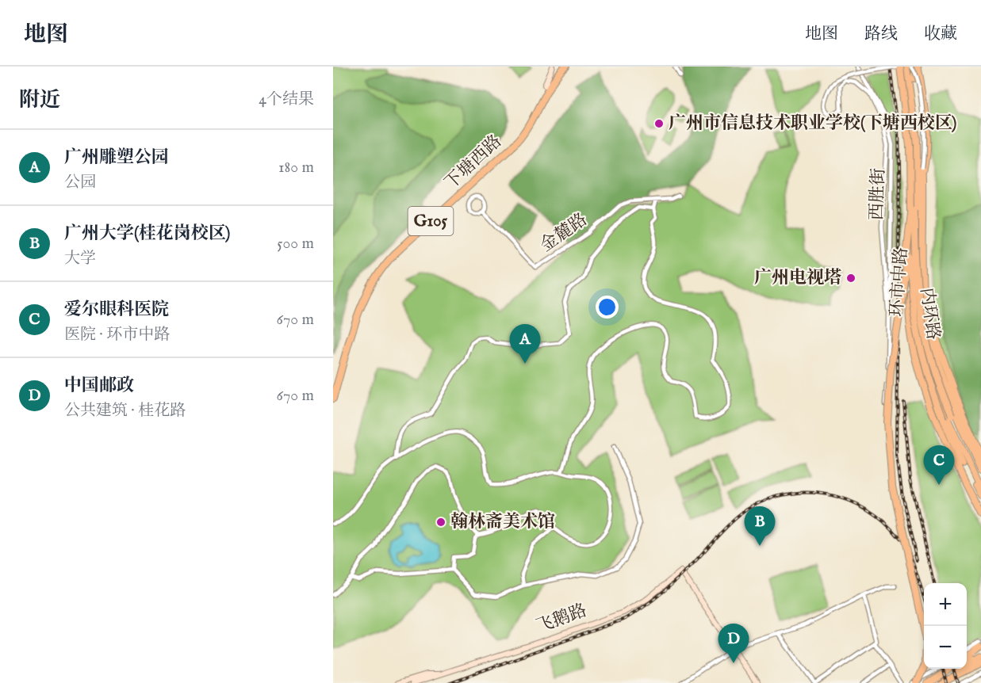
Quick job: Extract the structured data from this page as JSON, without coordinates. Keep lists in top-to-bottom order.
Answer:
{
  "streets": {
    "highway": [
      "下塘西路",
      "G105",
      "环市中路",
      "内环路"
    ],
    "street": ["西胜街", "金麓路", "飞鹅路"]
  },
  "crossings": [
    ["环市中路", "内环路"]
  ],
  "places": ["广州市信息技术职业学校(下塘西校区)", "广州电视塔", "翰林斋美术馆"],
  "page": {
    "header": "地图",
    "nav": ["地图", "路线", "收藏"],
    "heading": ["附近", "4个结果"],
    "list": [
      {
        "mark": "A",
        "name": "广州雕塑公园",
        "note": "公园",
        "value": "180 m"
      },
      {
        "mark": "B",
        "name": "广州大学(桂花岗校区)",
        "note": "大学",
        "value": "500 m"
      },
      {
        "mark": "C",
        "name": "爱尔眼科医院",
        "note": "医院 · 环市中路",
        "value": "670 m"
      },
      {
        "mark": "D",
        "name": "中国邮政",
        "note": "公共建筑 · 桂花路",
        "value": "670 m"
      }
    ],
    "pins": [
      "A",
      "C",
      "B",
      "D"
    ],
    "map_buttons": ["+", "−"]
  }
}
